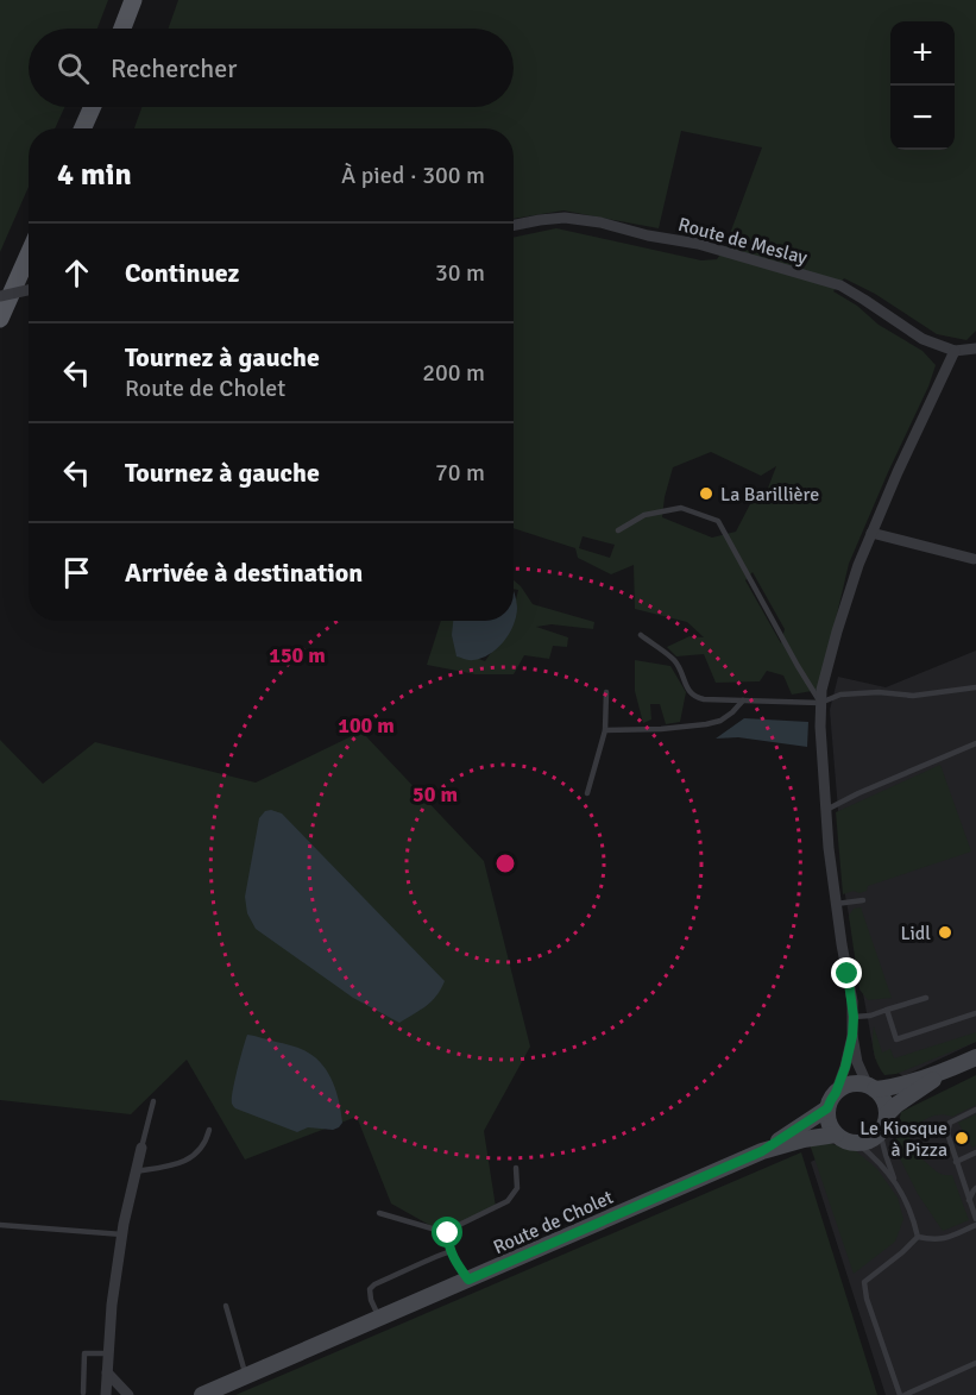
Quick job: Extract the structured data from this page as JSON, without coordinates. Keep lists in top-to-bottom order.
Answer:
{
  "streets": {
    "main road": ["Route de Cholet"],
    "street": ["Route de Meslay"]
  },
  "places": ["La Barillière", "Lidl", "Le Kiosque à Pizza"],
  "page": {
    "map_buttons": ["+", "−"],
    "search": "Rechercher",
    "heading": ["4 min", "À pied · 300 m"],
    "list": [
      ["Continuez", "30 m"],
      ["Tournez à gauche", "Route de Cholet", "200 m"],
      ["Tournez à gauche", "70 m"],
      "Arrivée à destination"
    ]
  },
  "rings": ["150 m", "100 m", "50 m"]
}
